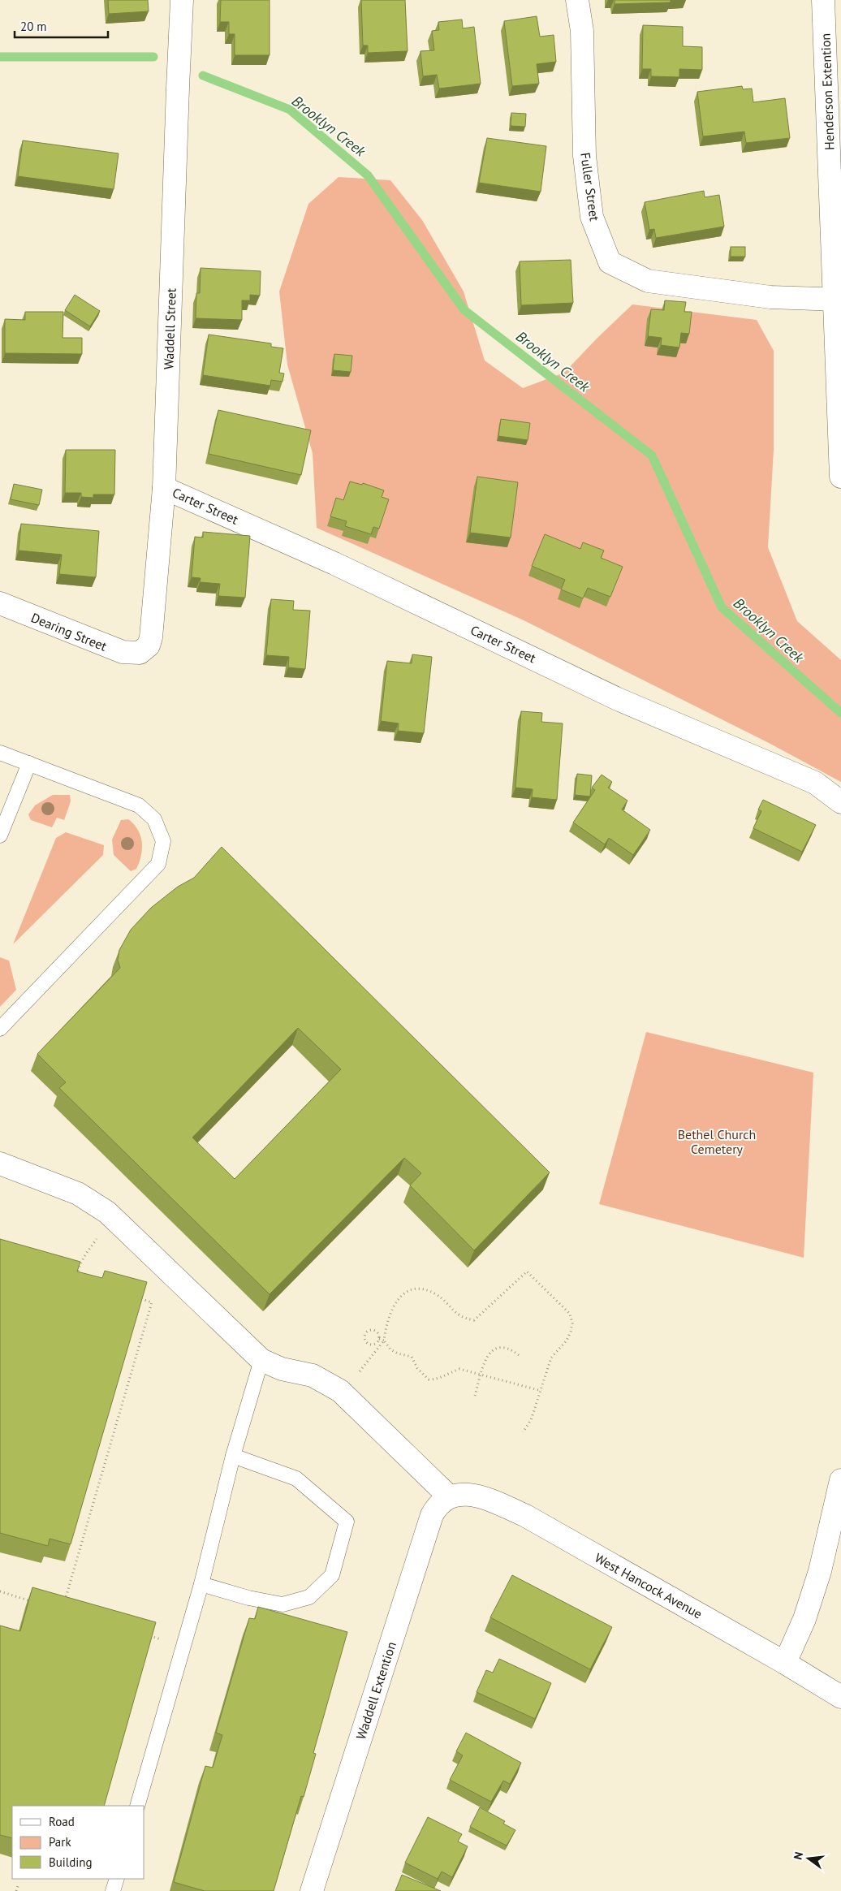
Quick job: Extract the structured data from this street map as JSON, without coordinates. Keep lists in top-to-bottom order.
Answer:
{
  "streets": {
    "street": [
      "Henderson Extention",
      "Fuller Street",
      "Waddell Street",
      "Carter Street",
      "Dearing Street",
      "West Hancock Avenue",
      "Waddell Extention"
    ]
  },
  "crossings": [
    ["Henderson Extention", "Fuller Street"],
    ["Waddell Street", "Carter Street"],
    ["Waddell Street", "Dearing Street"],
    ["West Hancock Avenue", "Waddell Extention"]
  ],
  "water": ["Brooklyn Creek"],
  "parks": ["Bethel Church Cemetery"],
  "legend": ["Road", "Park", "Building"],
  "scale_bar": "20 m",
  "north": "left"
}
